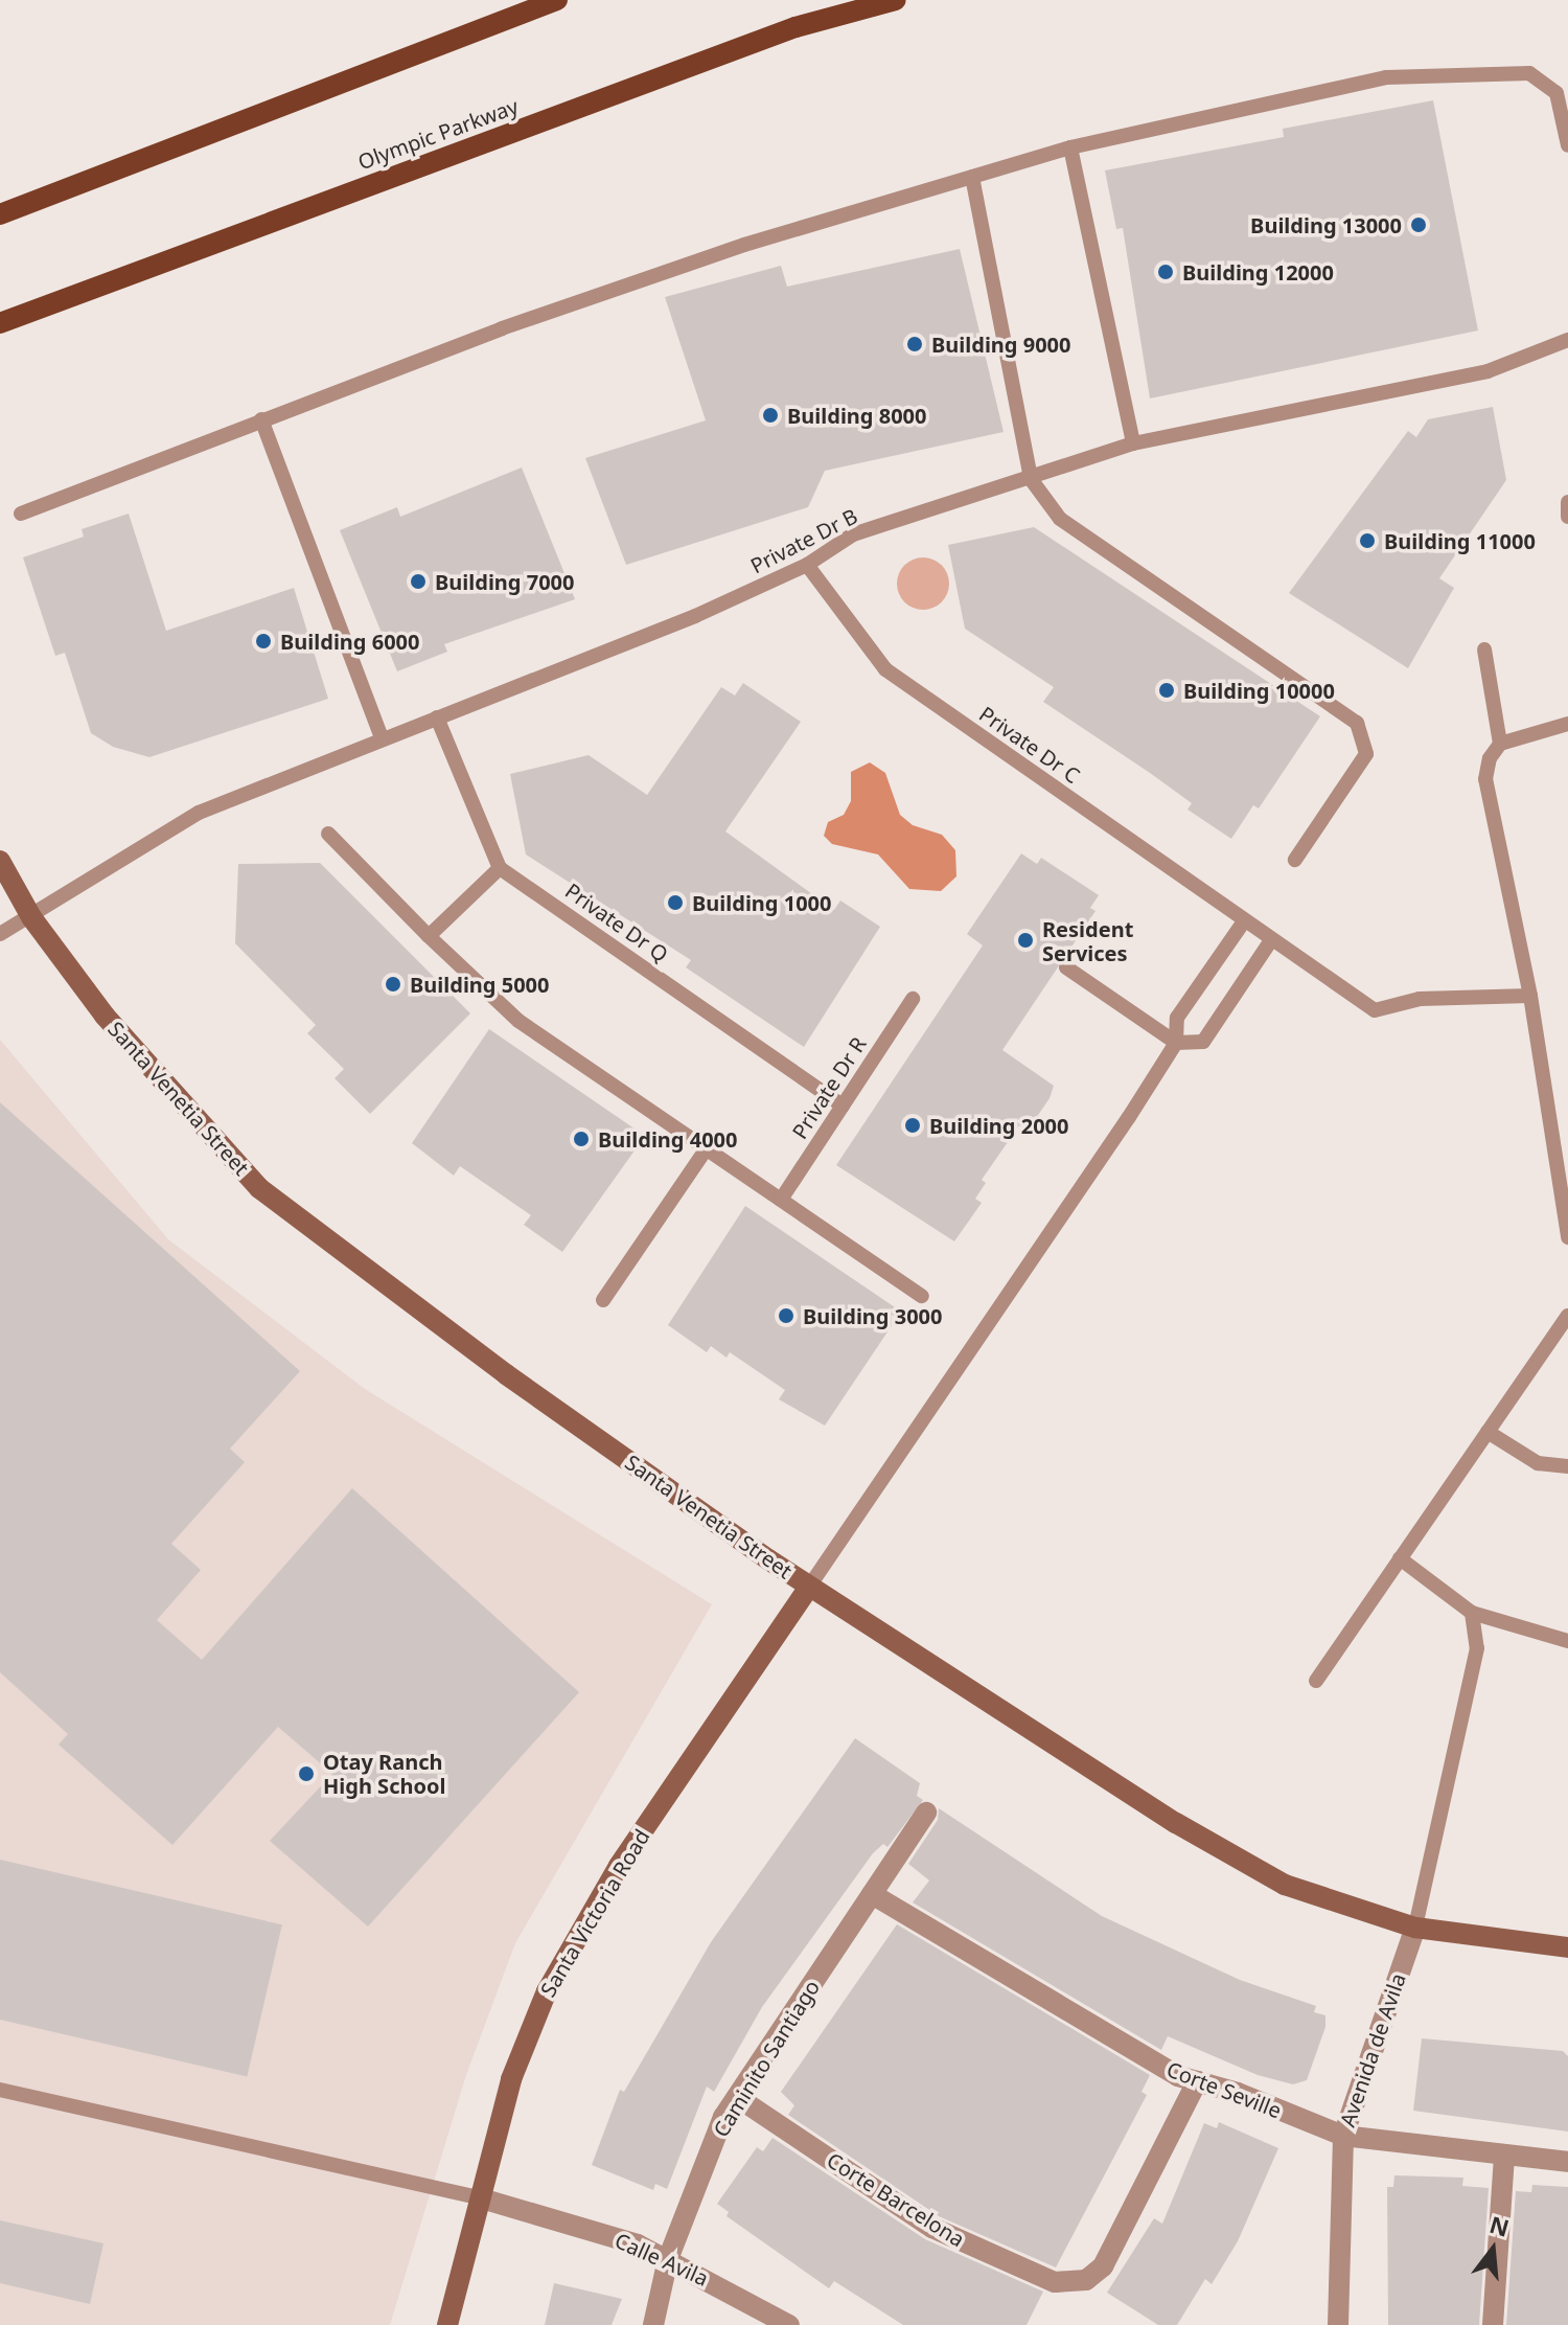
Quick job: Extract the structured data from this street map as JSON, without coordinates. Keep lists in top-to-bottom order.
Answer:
{
  "streets": {
    "main road": ["Olympic Parkway"],
    "street": [
      "Santa Venetia Street",
      "Santa Victoria Road",
      "Avenida de Avila",
      "Caminito Santiago",
      "Corte Seville",
      "Corte Barcelona",
      "Calle Avila"
    ],
    "lane": [
      "Private Dr B",
      "Private Dr C",
      "Private Dr Q",
      "Private Dr R"
    ]
  },
  "crossings": [
    ["Private Dr B", "Private Dr C"],
    ["Private Dr B", "Santa Venetia Street"],
    ["Private Dr Q", "Private Dr R"],
    ["Santa Venetia Street", "Santa Victoria Road"],
    ["Santa Venetia Street", "Avenida de Avila"],
    ["Santa Victoria Road", "Calle Avila"],
    ["Avenida de Avila", "Corte Seville"],
    ["Caminito Santiago", "Corte Seville"],
    ["Caminito Santiago", "Corte Barcelona"],
    ["Caminito Santiago", "Calle Avila"],
    ["Corte Seville", "Corte Barcelona"]
  ],
  "places": [
    "Building 13000",
    "Building 12000",
    "Building 9000",
    "Building 8000",
    "Building 11000",
    "Building 7000",
    "Building 6000",
    "Building 10000",
    "Building 1000",
    "Resident Services",
    "Building 5000",
    "Building 2000",
    "Building 4000",
    "Building 3000",
    "Otay Ranch High School"
  ],
  "north": "top"
}
